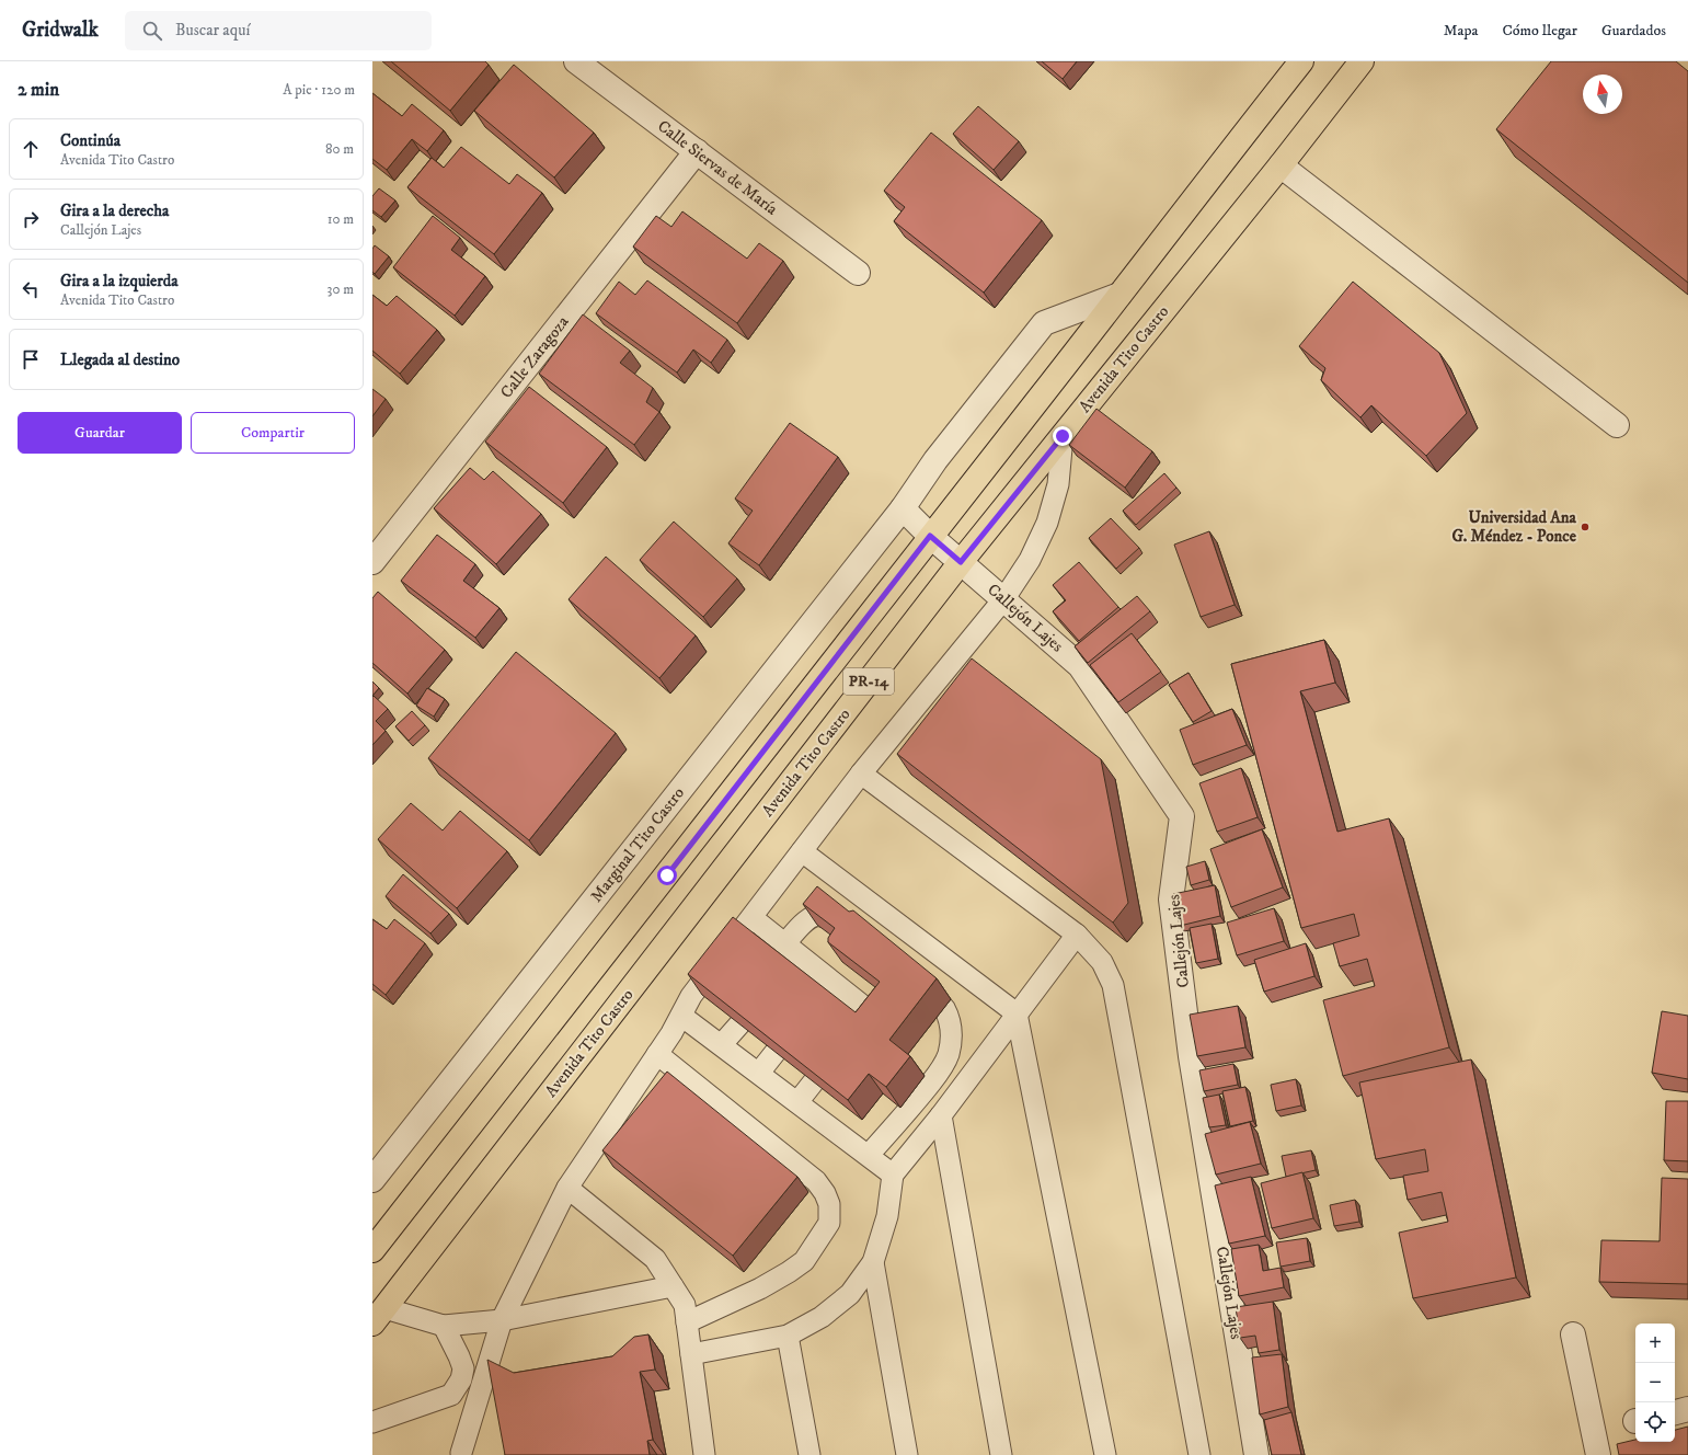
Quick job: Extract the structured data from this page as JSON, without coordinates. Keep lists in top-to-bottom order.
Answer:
{
  "streets": {
    "main road": ["Avenida Tito Castro", "PR-14"],
    "street": [
      "Calle Siervas de María",
      "Calle Zaragoza",
      "Callejón Lajes",
      "Marginal Tito Castro"
    ]
  },
  "crossings": [
    ["Calle Siervas de María", "Calle Zaragoza"],
    ["Avenida Tito Castro", "Callejón Lajes"],
    ["Callejón Lajes", "PR-14"],
    ["Callejón Lajes", "Marginal Tito Castro"],
    ["PR-14", "Marginal Tito Castro"]
  ],
  "places": ["Universidad Ana G. Méndez - Ponce"],
  "north": "top",
  "page": {
    "header": "Gridwalk",
    "search": "Buscar aquí",
    "nav": ["Mapa", "Cómo llegar", "Guardados"],
    "heading": ["2 min", "A pie · 120 m"],
    "list": [
      ["Continúa", "Avenida Tito Castro", "80 m"],
      ["Gira a la derecha", "Callejón Lajes", "10 m"],
      ["Gira a la izquierda", "Avenida Tito Castro", "30 m"],
      "Llegada al destino"
    ],
    "buttons": ["Guardar", "Compartir"],
    "map_buttons": ["+", "−"]
  }
}
